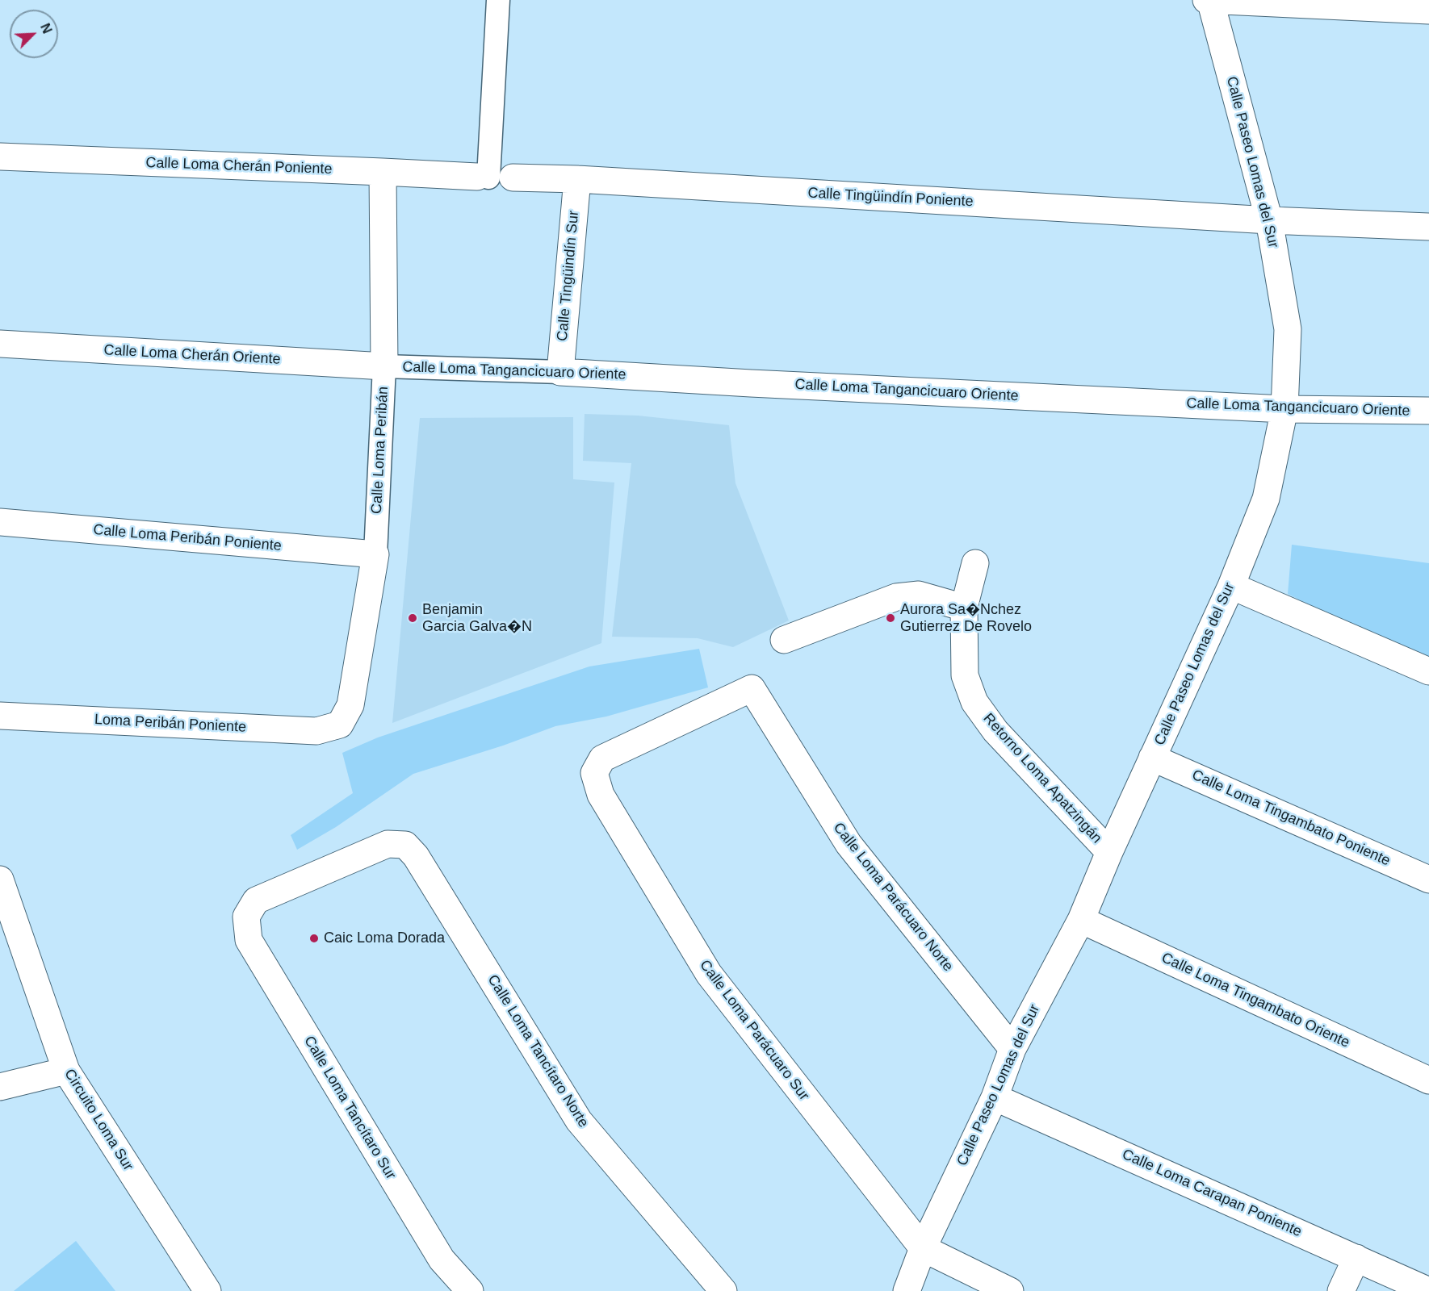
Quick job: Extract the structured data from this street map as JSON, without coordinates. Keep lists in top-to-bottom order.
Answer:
{
  "streets": {
    "street": [
      "Calle Paseo Lomas del Sur",
      "Calle Loma Cherán Poniente",
      "Calle Tingüindín Poniente",
      "Calle Tingüindín Sur",
      "Calle Loma Cherán Oriente",
      "Calle Loma Tangancicuaro Oriente",
      "Calle Loma Peribán",
      "Calle Loma Peribán Poniente",
      "Loma Peribán Poniente",
      "Retorno Loma Apatzingán",
      "Calle Loma Tingambato Poniente",
      "Calle Loma Parácuaro Norte",
      "Calle Loma Tingambato Oriente",
      "Calle Loma Parácuaro Sur",
      "Calle Loma Tancítaro Norte",
      "Calle Loma Tancítaro Sur",
      "Circuito Loma Sur",
      "Calle Loma Carapan Poniente"
    ]
  },
  "crossings": [
    ["Calle Paseo Lomas del Sur", "Calle Tingüindín Poniente"],
    ["Calle Paseo Lomas del Sur", "Calle Loma Tangancicuaro Oriente"],
    ["Calle Paseo Lomas del Sur", "Retorno Loma Apatzingán"],
    ["Calle Paseo Lomas del Sur", "Calle Loma Tingambato Poniente"],
    ["Calle Paseo Lomas del Sur", "Calle Loma Parácuaro Norte"],
    ["Calle Paseo Lomas del Sur", "Calle Loma Tingambato Oriente"],
    ["Calle Paseo Lomas del Sur", "Calle Loma Parácuaro Sur"],
    ["Calle Paseo Lomas del Sur", "Calle Loma Carapan Poniente"],
    ["Calle Loma Cherán Poniente", "Calle Tingüindín Poniente"],
    ["Calle Loma Cherán Poniente", "Calle Loma Peribán"],
    ["Calle Tingüindín Poniente", "Calle Tingüindín Sur"],
    ["Calle Tingüindín Sur", "Calle Loma Tangancicuaro Oriente"],
    ["Calle Loma Cherán Oriente", "Calle Loma Tangancicuaro Oriente"],
    ["Calle Loma Cherán Oriente", "Calle Loma Peribán"],
    ["Calle Loma Tangancicuaro Oriente", "Calle Loma Peribán"],
    ["Calle Loma Peribán", "Calle Loma Peribán Poniente"],
    ["Calle Loma Peribán", "Loma Peribán Poniente"],
    ["Calle Loma Parácuaro Norte", "Calle Loma Parácuaro Sur"],
    ["Calle Loma Tancítaro Norte", "Calle Loma Tancítaro Sur"]
  ],
  "places": ["Benjamin Garcia Galva�N", "Aurora Sa�Nchez Gutierrez De Rovelo", "Caic Loma Dorada"],
  "north": "top right"
}
